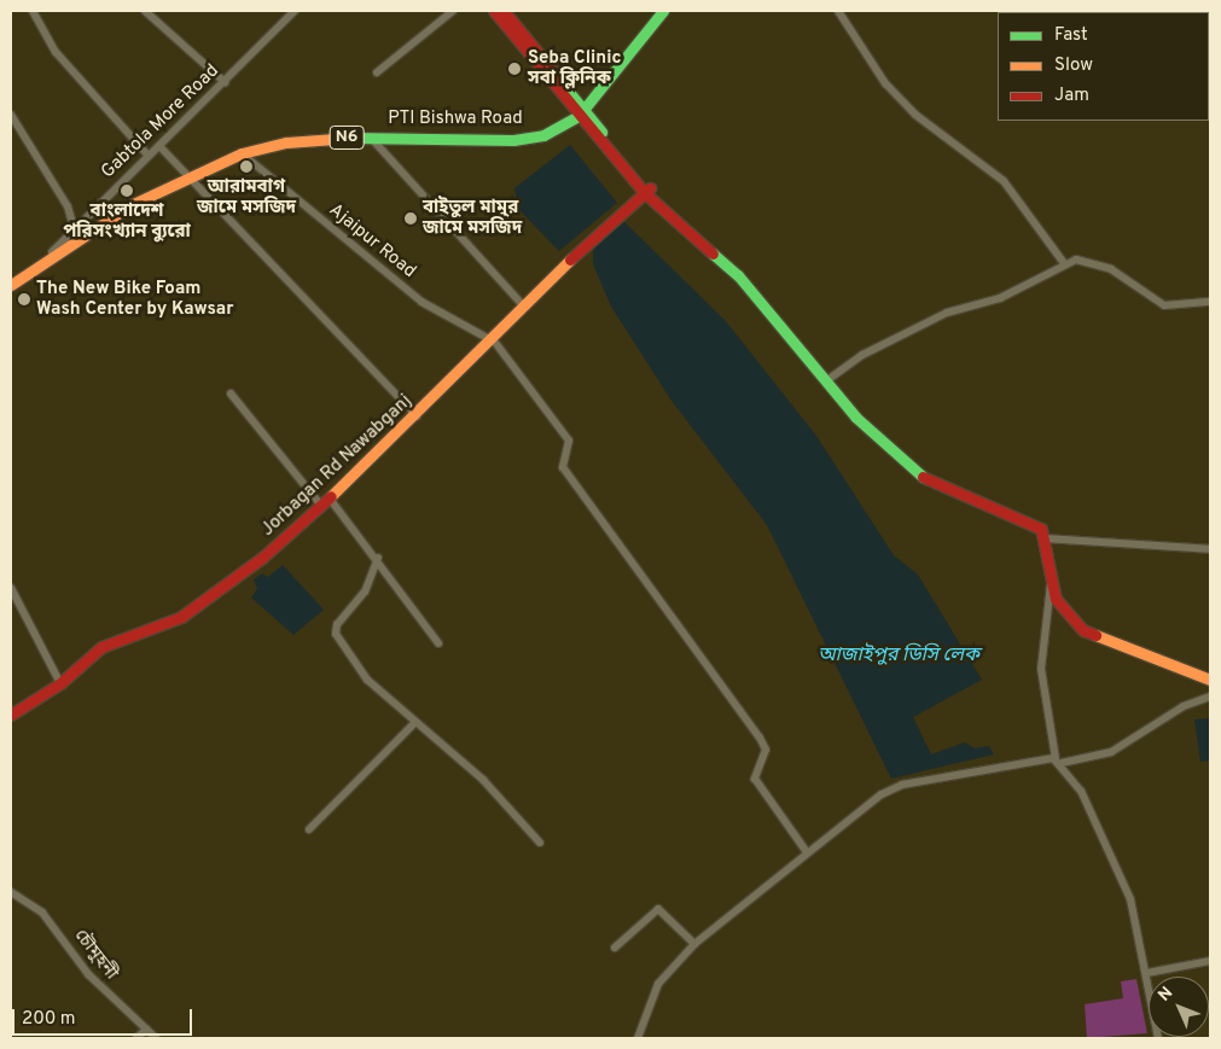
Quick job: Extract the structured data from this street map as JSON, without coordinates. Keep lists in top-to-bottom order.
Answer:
{
  "streets": {
    "main road": ["PTI Bishwa Road", "N6", "Jorbagan Rd Nawabganj"],
    "street": ["Gabtola More Road", "Ajaipur Road", "চৌমুহনী"]
  },
  "crossings": [
    ["PTI Bishwa Road", "Gabtola More Road"],
    ["PTI Bishwa Road", "Ajaipur Road"],
    ["Ajaipur Road", "Jorbagan Rd Nawabganj"]
  ],
  "water": ["আজাইপুর ডিসি লেক"],
  "places": [
    "Seba Clinic সবা ক্লিনিক",
    "আরামবাগ জামে মসজিদ",
    "বাংলাদেশ পরিসংখ্যান ব্যুরো",
    "বাইতুল মামুর জামে মসজিদ",
    "The New Bike Foam Wash Center by Kawsar"
  ],
  "legend": ["Fast", "Slow", "Jam"],
  "scale_bar": "200 m",
  "north": "top left"
}
